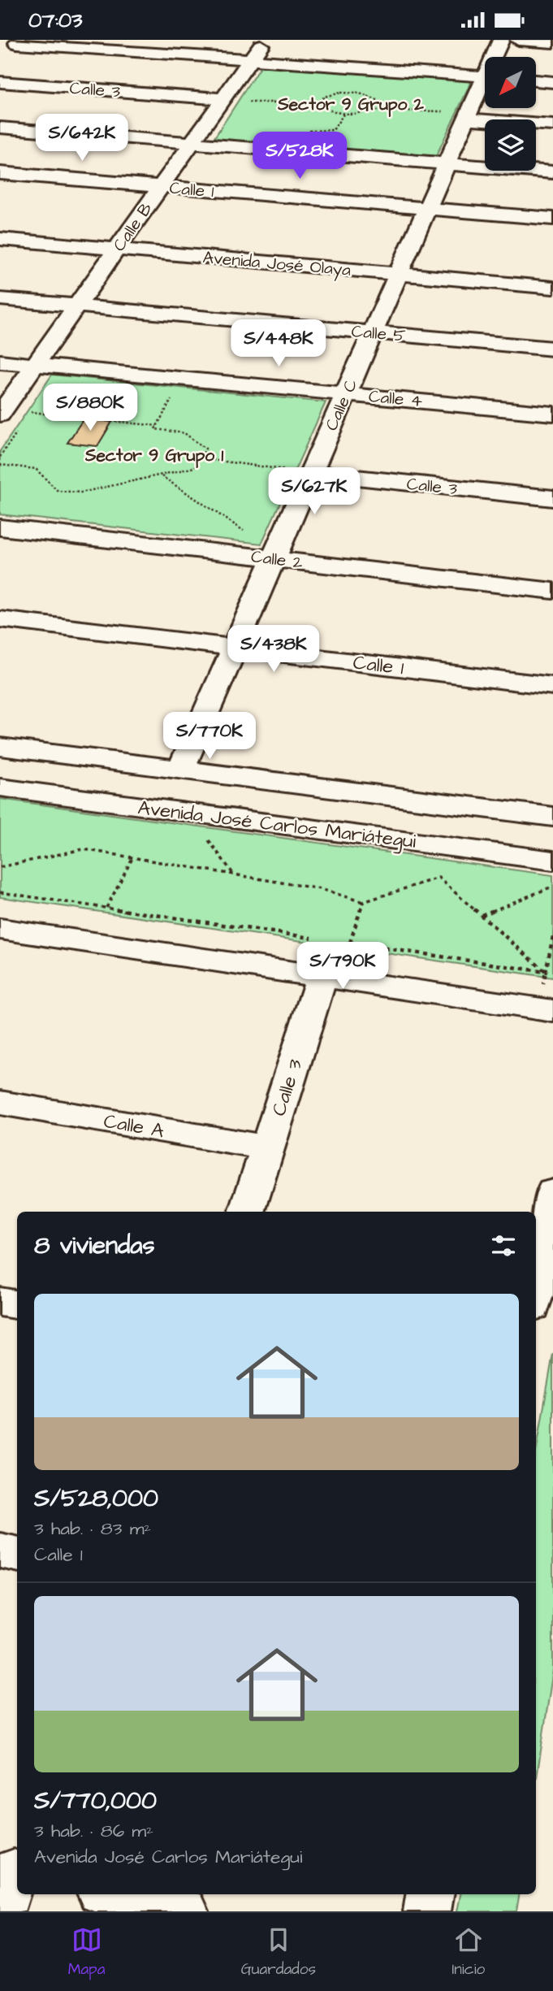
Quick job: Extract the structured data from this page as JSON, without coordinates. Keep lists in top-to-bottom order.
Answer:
{
  "streets": {
    "street": [
      "Calle 3",
      "Calle 1",
      "Calle B",
      "Avenida José Olaya",
      "Calle 5",
      "Calle 4",
      "Calle C",
      "Calle 2",
      "Avenida José Carlos Mariátegui",
      "Calle A"
    ]
  },
  "crossings": [
    ["Calle 3", "Calle B"],
    ["Calle 3", "Calle C"],
    ["Calle 3", "Calle A"],
    ["Calle 1", "Calle B"],
    ["Calle 1", "Calle C"],
    ["Calle B", "Avenida José Olaya"],
    ["Calle B", "Calle 5"],
    ["Calle B", "Calle 4"],
    ["Avenida José Olaya", "Calle C"],
    ["Calle 5", "Calle C"],
    ["Calle 4", "Calle C"],
    ["Calle C", "Calle 2"],
    ["Calle C", "Avenida José Carlos Mariátegui"]
  ],
  "districts": ["Sector 9 Grupo 2", "Sector 9 Grupo 1"],
  "north": "bottom left",
  "page": {
    "status": "07:03",
    "price": [
      "S/642K",
      "S/528K",
      "S/448K",
      "S/880K",
      "S/627K",
      "S/438K",
      "S/770K",
      "S/790K"
    ],
    "heading": "8 viviendas",
    "list": [
      {
        "name": "S/528,000",
        "note": "3 hab. · 83 m² · Calle 1"
      },
      {
        "name": "S/770,000",
        "note": "3 hab. · 86 m² · Avenida José Carlos Mariátegui"
      }
    ],
    "tabs": ["Mapa", "Guardados", "Inicio"]
  }
}
